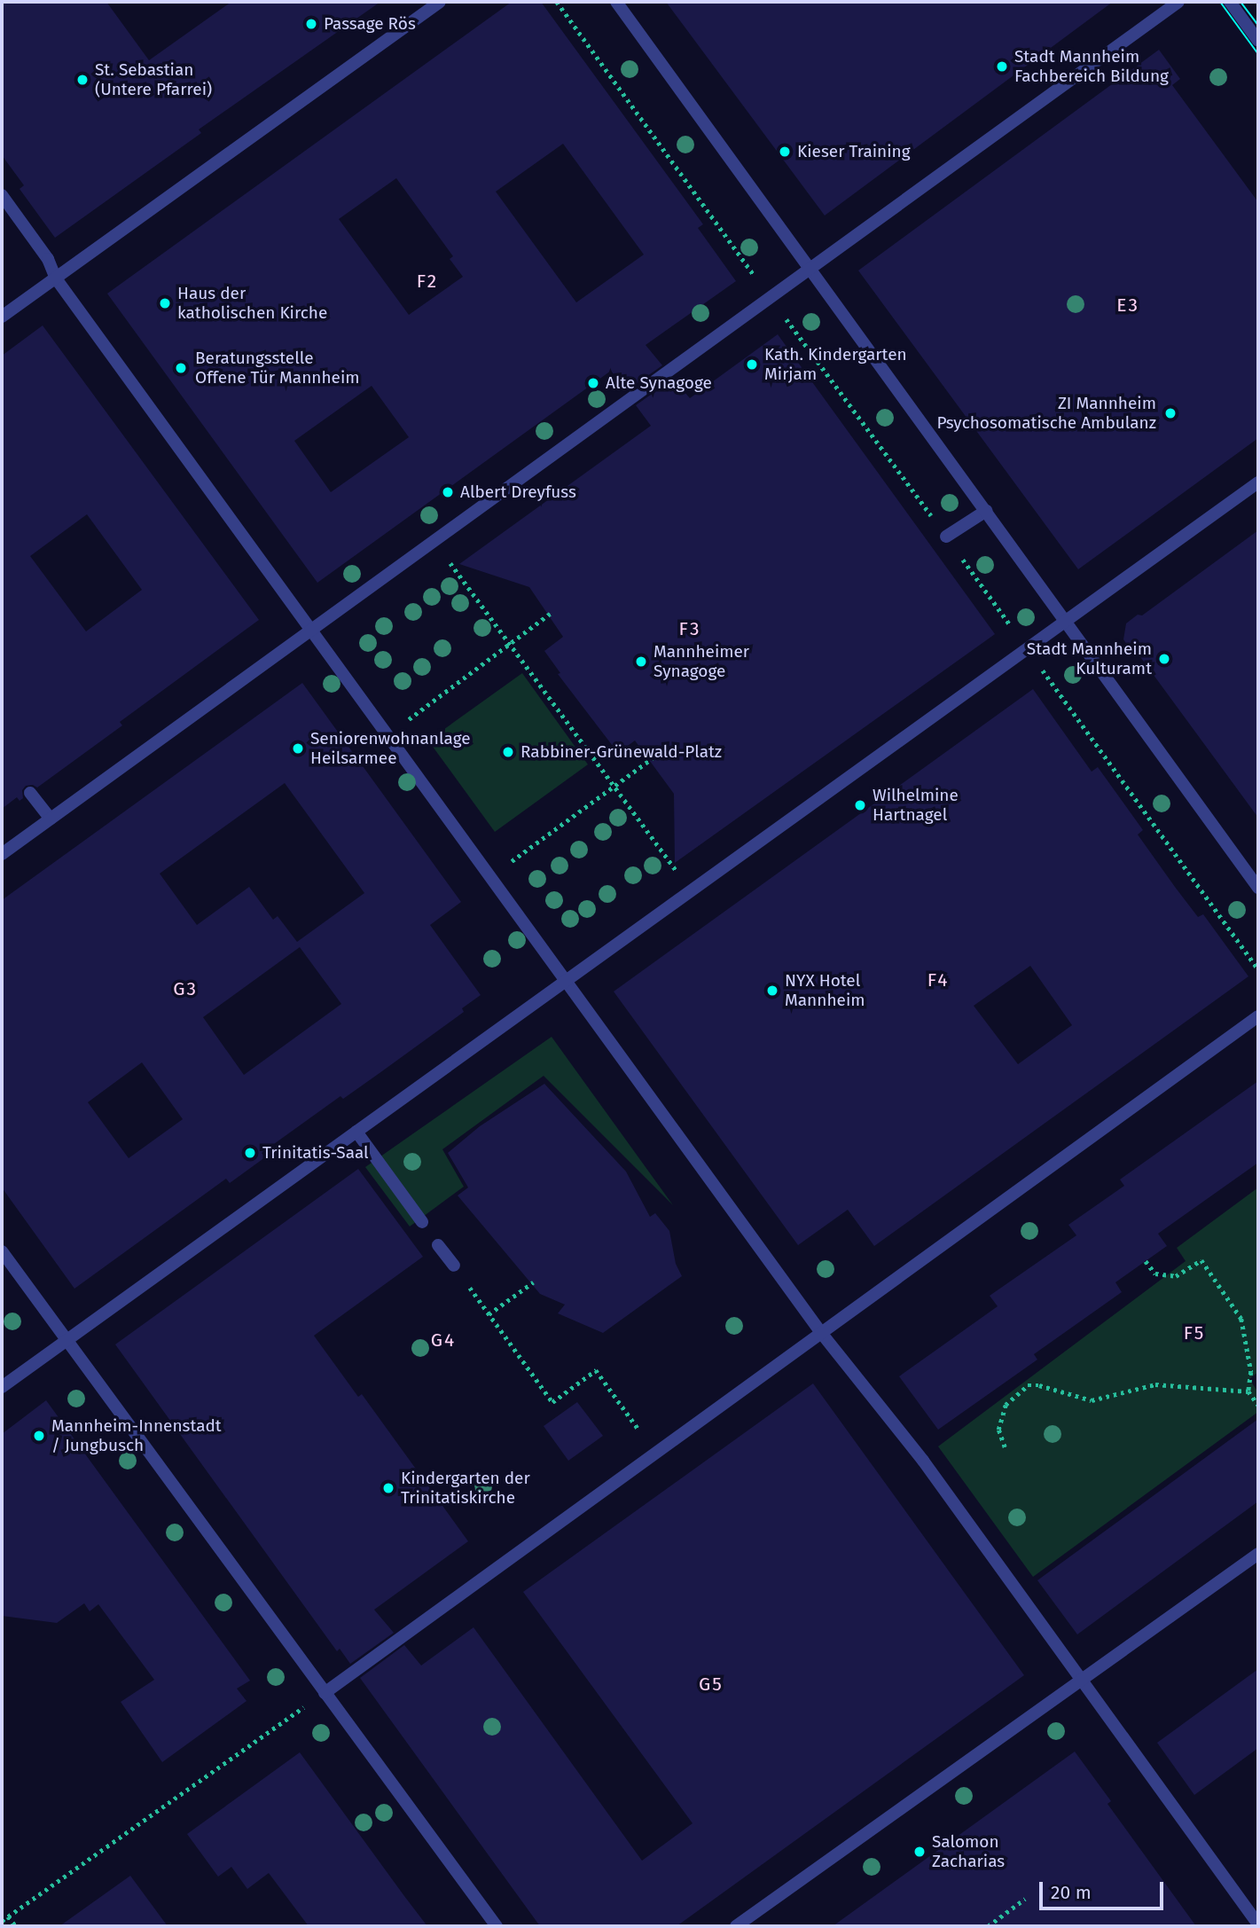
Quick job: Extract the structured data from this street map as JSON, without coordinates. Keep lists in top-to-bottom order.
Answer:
{
  "districts": [
    "F2",
    "E3",
    "F3",
    "F4",
    "G3",
    "F5",
    "G4",
    "G5"
  ],
  "places": [
    "Passage Rös",
    "Stadt Mannheim Fachbereich Bildung",
    "St. Sebastian (Untere Pfarrei)",
    "Kieser Training",
    "Haus der katholischen Kirche",
    "Kath. Kindergarten Mirjam",
    "Beratungsstelle Offene Tür Mannheim",
    "Alte Synagoge",
    "ZI Mannheim Psychosomatische Ambulanz",
    "Albert Dreyfuss",
    "Stadt Mannheim Kulturamt",
    "Mannheimer Synagoge",
    "Seniorenwohnanlage Heilsarmee",
    "Rabbiner-Grünewald-Platz",
    "Wilhelmine Hartnagel",
    "NYX Hotel Mannheim",
    "Trinitatis-Saal",
    "Mannheim-Innenstadt / Jungbusch",
    "Kindergarten der Trinitatiskirche",
    "Salomon Zacharias"
  ],
  "scale_bar": "20 m"
}
